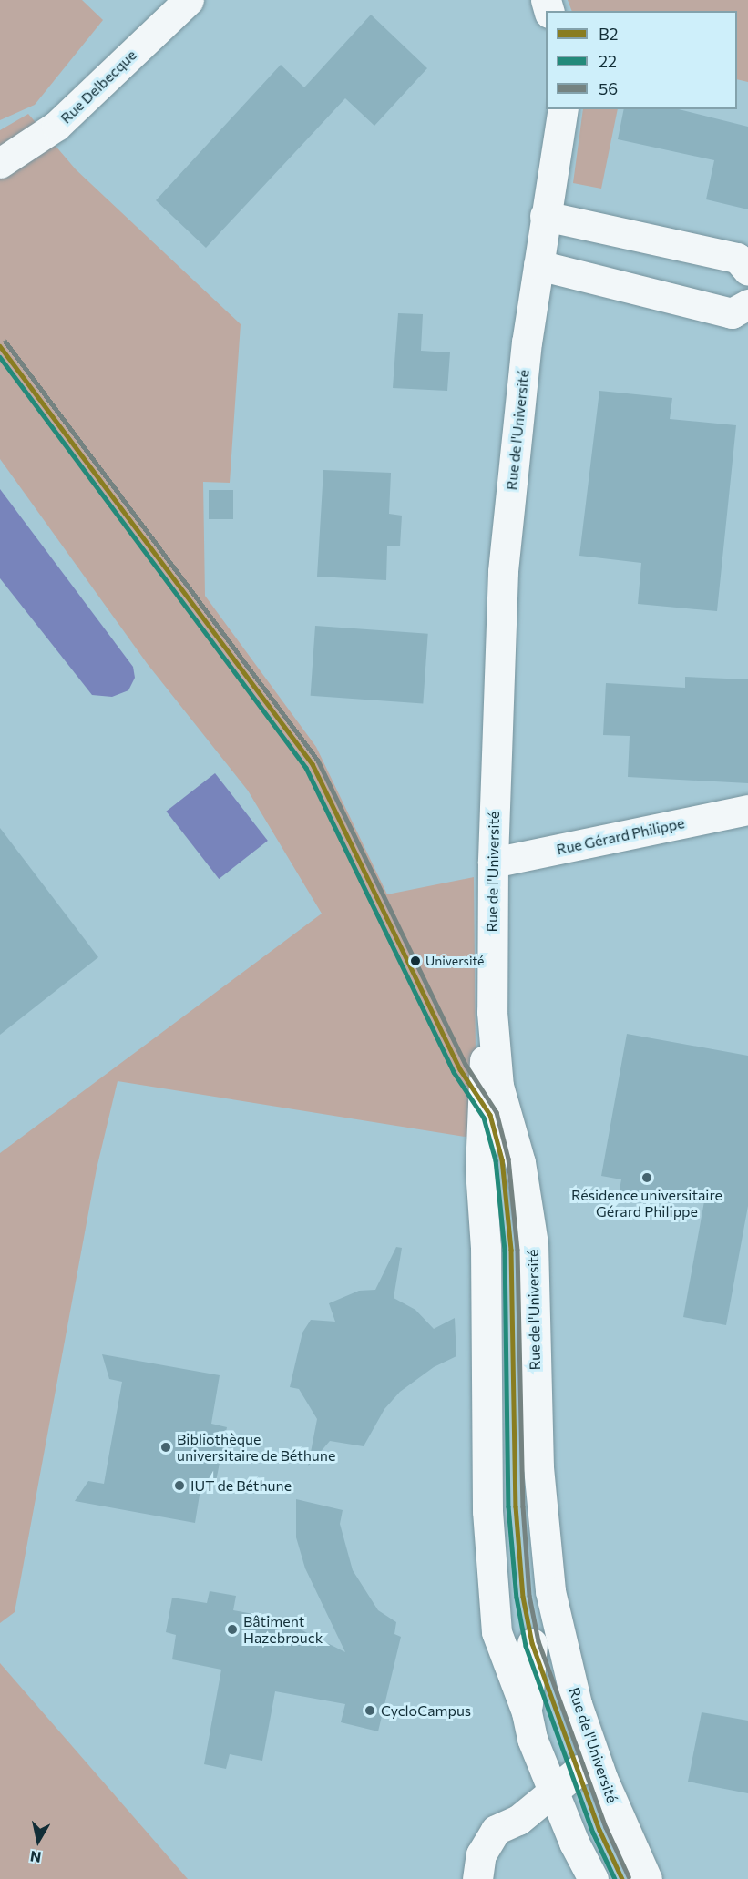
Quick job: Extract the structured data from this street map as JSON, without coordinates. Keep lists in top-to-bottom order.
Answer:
{
  "streets": {
    "street": ["Rue Delbecque", "Rue de l'Université", "Rue Gérard Philippe"]
  },
  "crossings": [
    ["Rue de l'Université", "Rue Gérard Philippe"]
  ],
  "places": [
    "Université",
    "Résidence universitaire Gérard Philippe",
    "Bibliothèque universitaire de Béthune",
    "IUT de Béthune",
    "Bâtiment Hazebrouck",
    "CycloCampus"
  ],
  "lines": ["transit line 56", "transit line B2", "transit line 22"],
  "legend": ["B2", "22", "56"],
  "north": "bottom"
}
